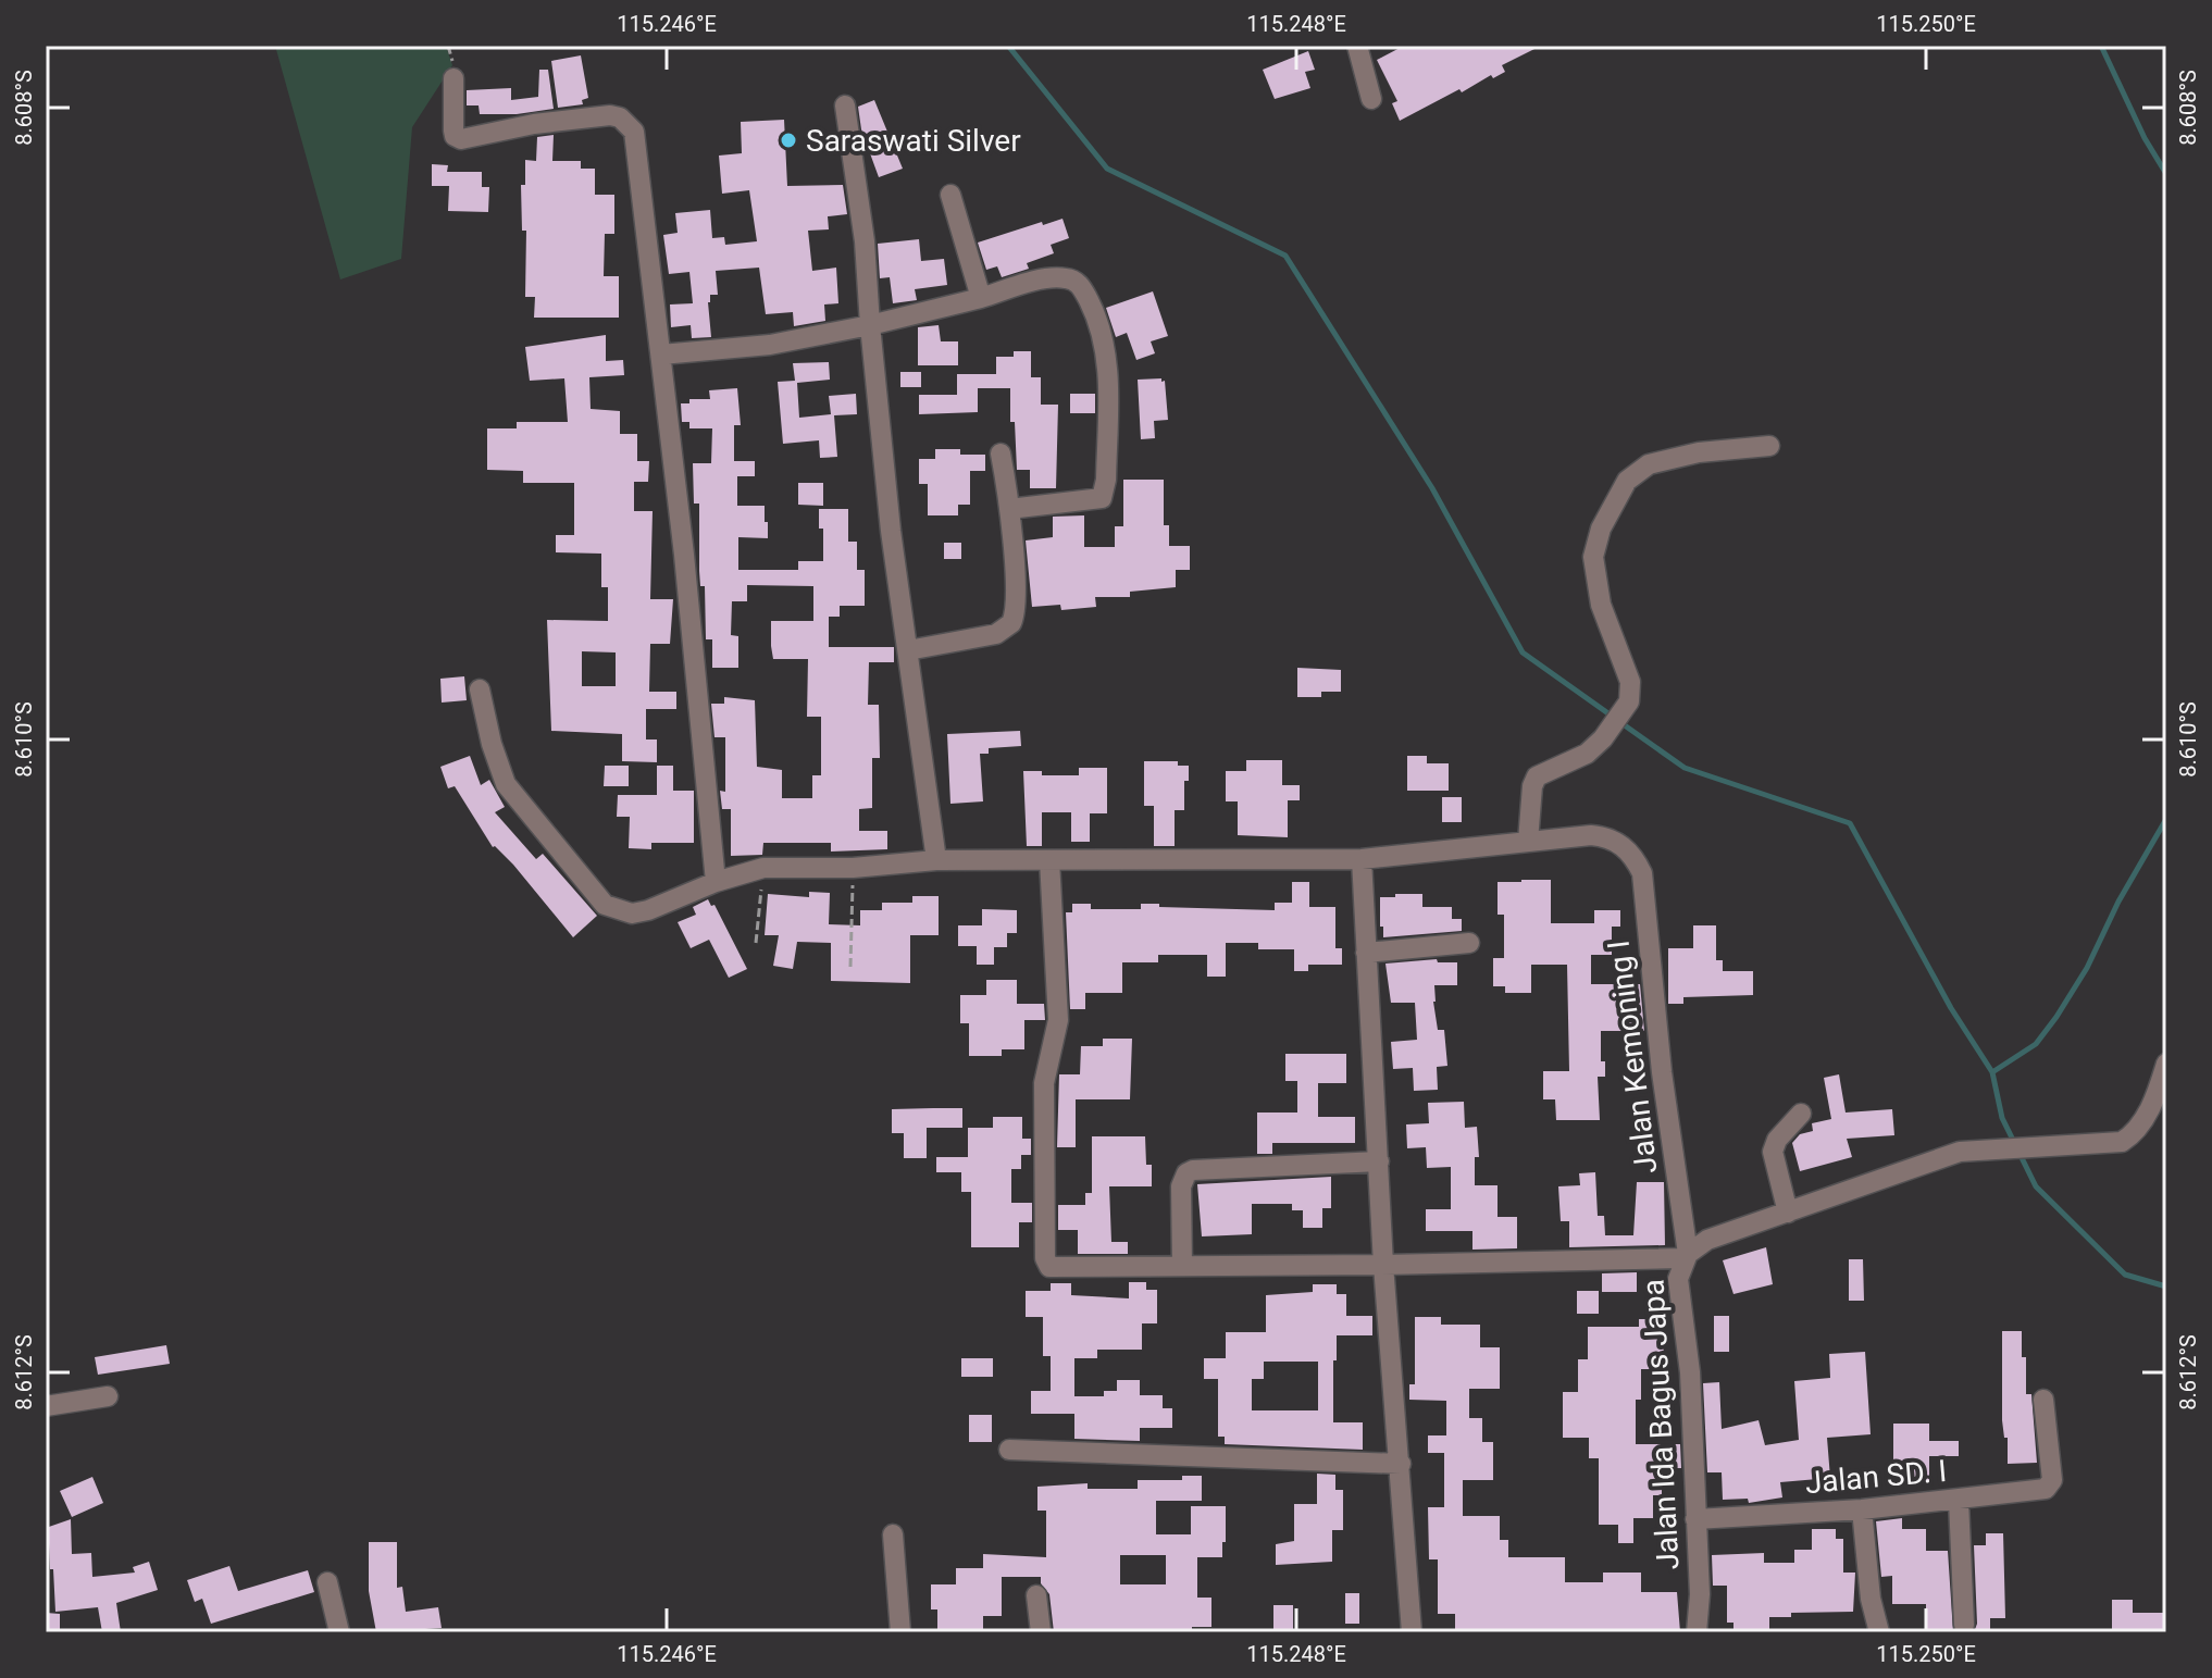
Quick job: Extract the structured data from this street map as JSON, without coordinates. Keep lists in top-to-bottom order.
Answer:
{
  "streets": {
    "street": ["Jalan Kemoning I", "Jalan Ida Bagus Japa", "Jalan SD. I"]
  },
  "crossings": [
    ["Jalan Kemoning I", "Jalan Ida Bagus Japa"],
    ["Jalan Ida Bagus Japa", "Jalan SD. I"]
  ],
  "places": ["Saraswati Silver"],
  "coordinates": [
    "115.246°E",
    "115.248°E",
    "115.250°E",
    "8.608°S",
    "8.610°S",
    "8.612°S"
  ]
}
